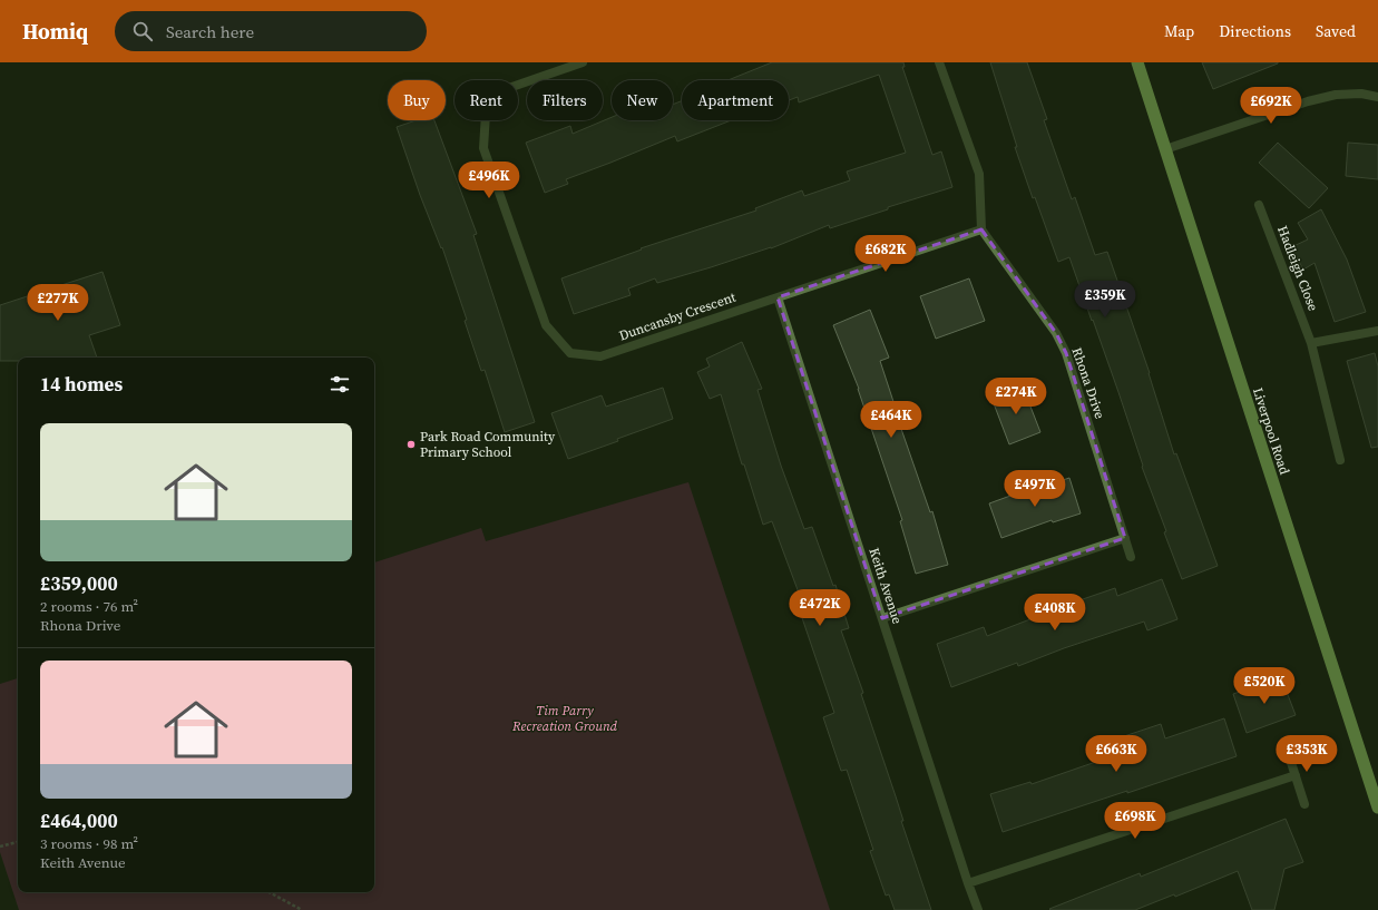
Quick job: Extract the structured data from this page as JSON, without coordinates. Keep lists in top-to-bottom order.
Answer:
{
  "streets": {
    "highway": ["Liverpool Road"],
    "street": [
      "Hadleigh Close",
      "Duncansby Crescent",
      "Rhona Drive",
      "Keith Avenue"
    ]
  },
  "crossings": [
    ["Duncansby Crescent", "Rhona Drive"],
    ["Duncansby Crescent", "Keith Avenue"]
  ],
  "parks": ["Tim Parry Recreation Ground"],
  "places": ["Park Road Community Primary School"],
  "page": {
    "header": "Homiq",
    "search": "Search here",
    "nav": ["Map", "Directions", "Saved"],
    "chip": [
      "Buy",
      "Rent",
      "Filters",
      "New",
      "Apartment"
    ],
    "price": [
      "£692K",
      "£496K",
      "£682K",
      "£359K",
      "£277K",
      "£274K",
      "£464K",
      "£497K",
      "£472K",
      "£408K",
      "£520K",
      "£663K",
      "£353K",
      "£698K"
    ],
    "heading": "14 homes",
    "list": [
      {
        "name": "£359,000",
        "note": "2 rooms · 76 m² · Rhona Drive"
      },
      {
        "name": "£464,000",
        "note": "3 rooms · 98 m² · Keith Avenue"
      }
    ]
  }
}
